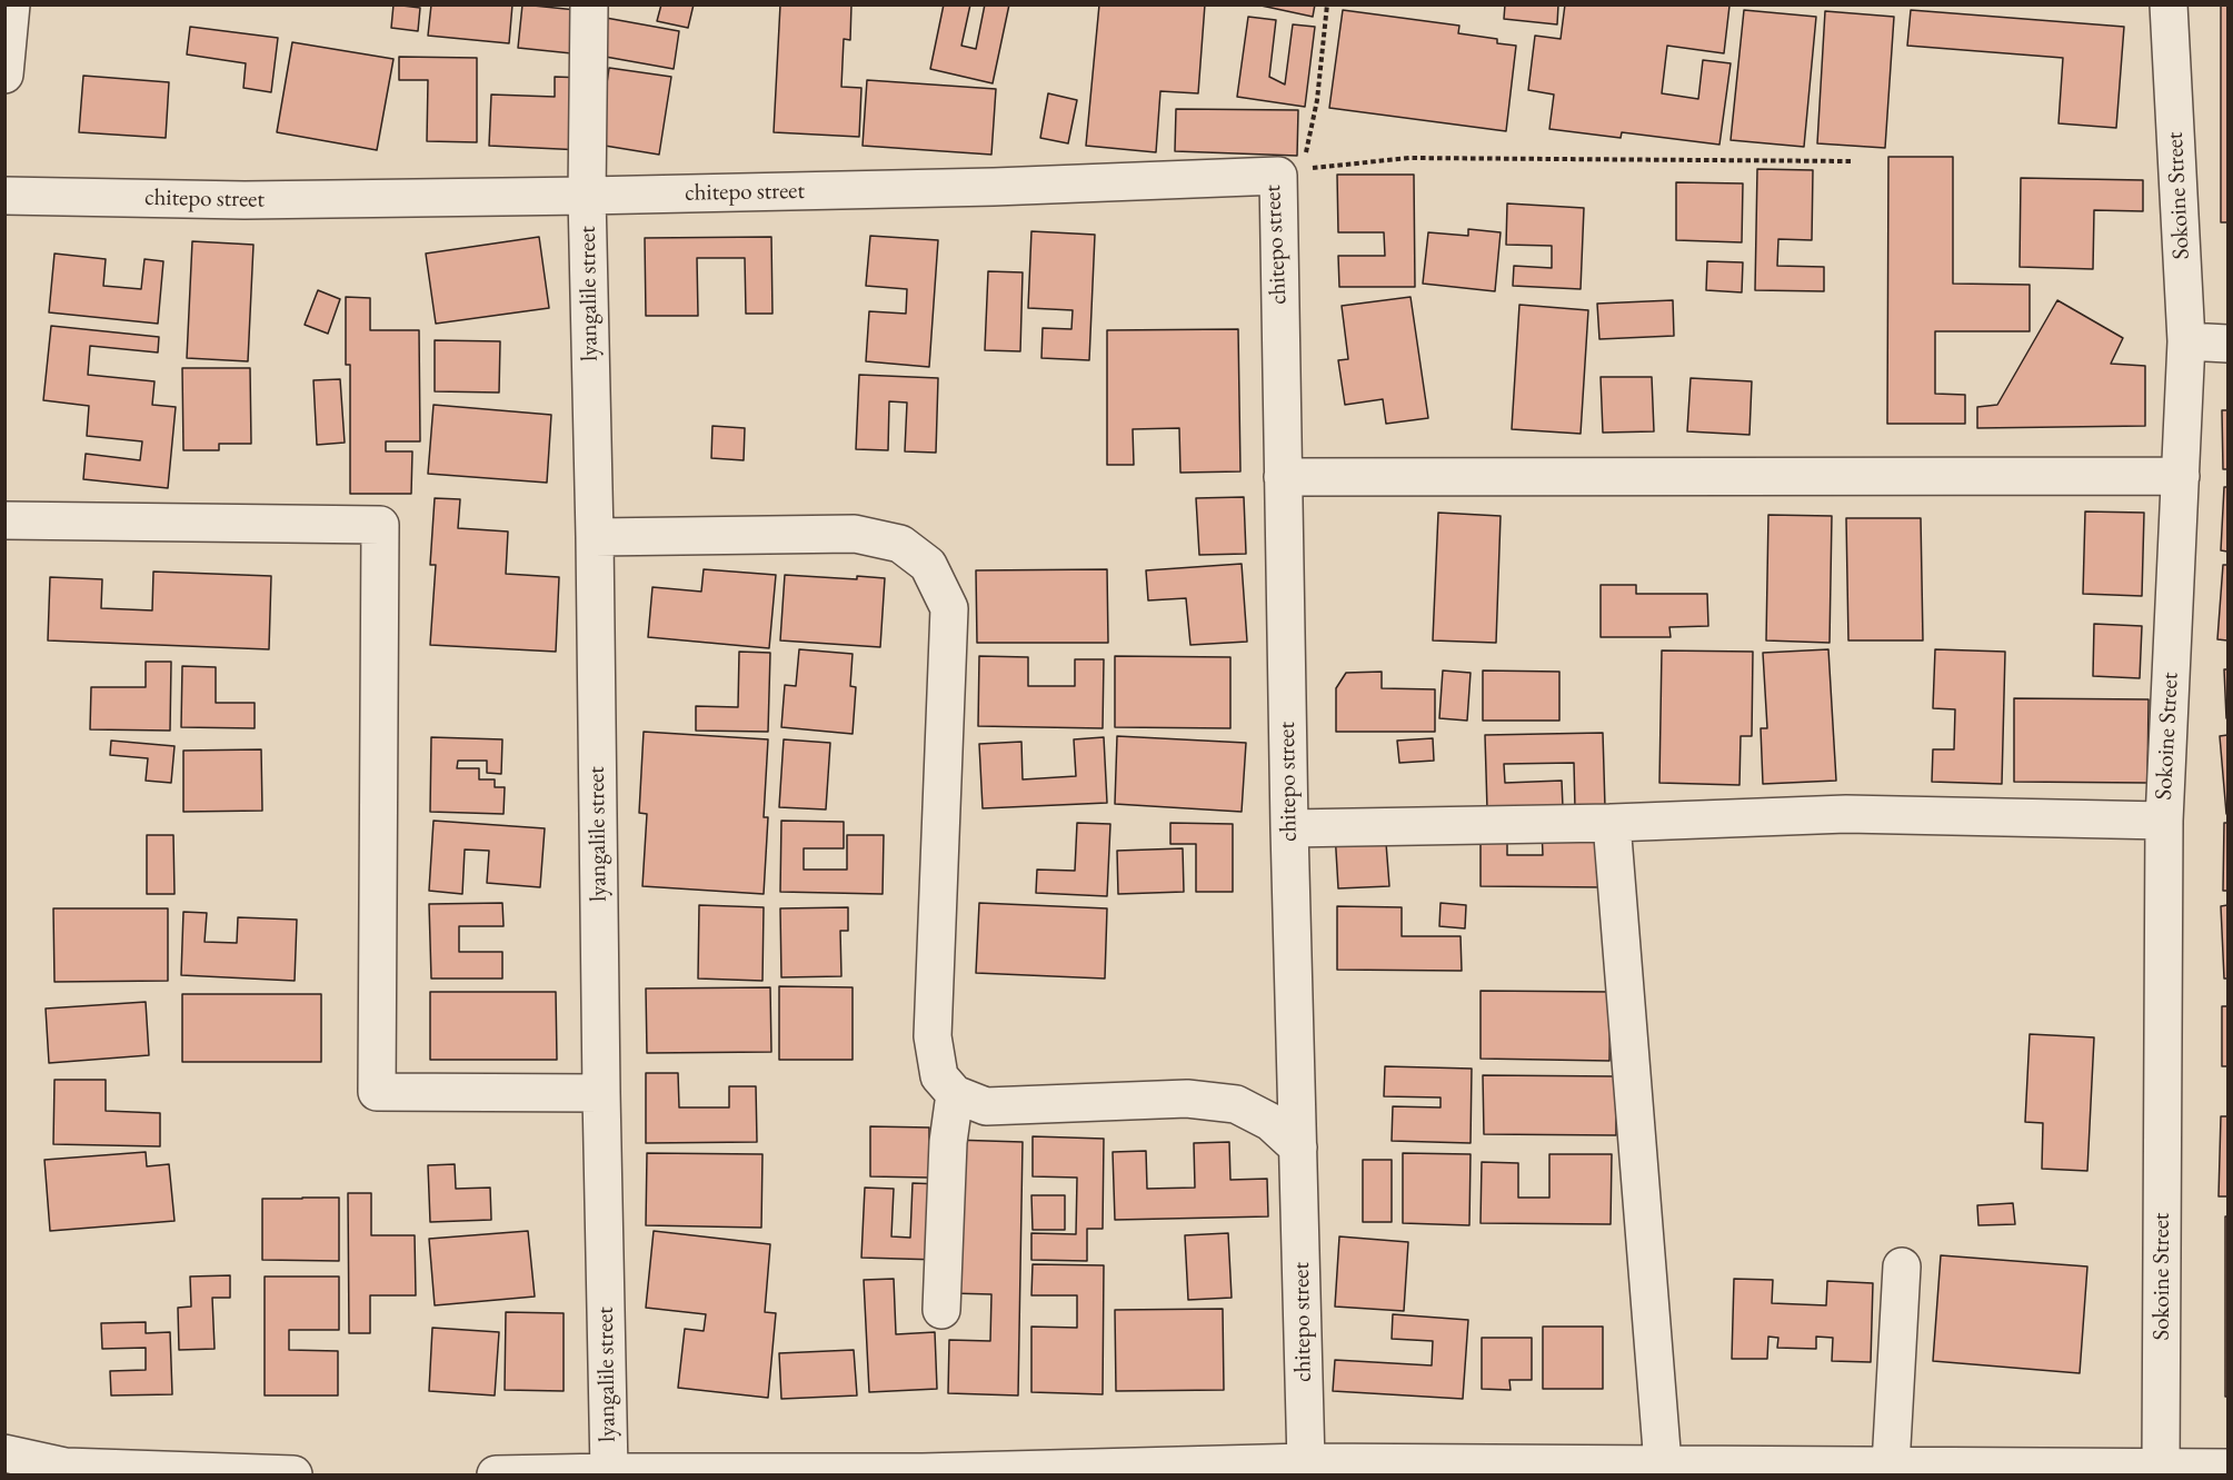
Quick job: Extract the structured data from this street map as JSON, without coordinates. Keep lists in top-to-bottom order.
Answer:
{
  "streets": {
    "street": ["chitepo street", "Sokoine Street", "lyangalile street"]
  },
  "crossings": [
    ["chitepo street", "lyangalile street"]
  ]
}
